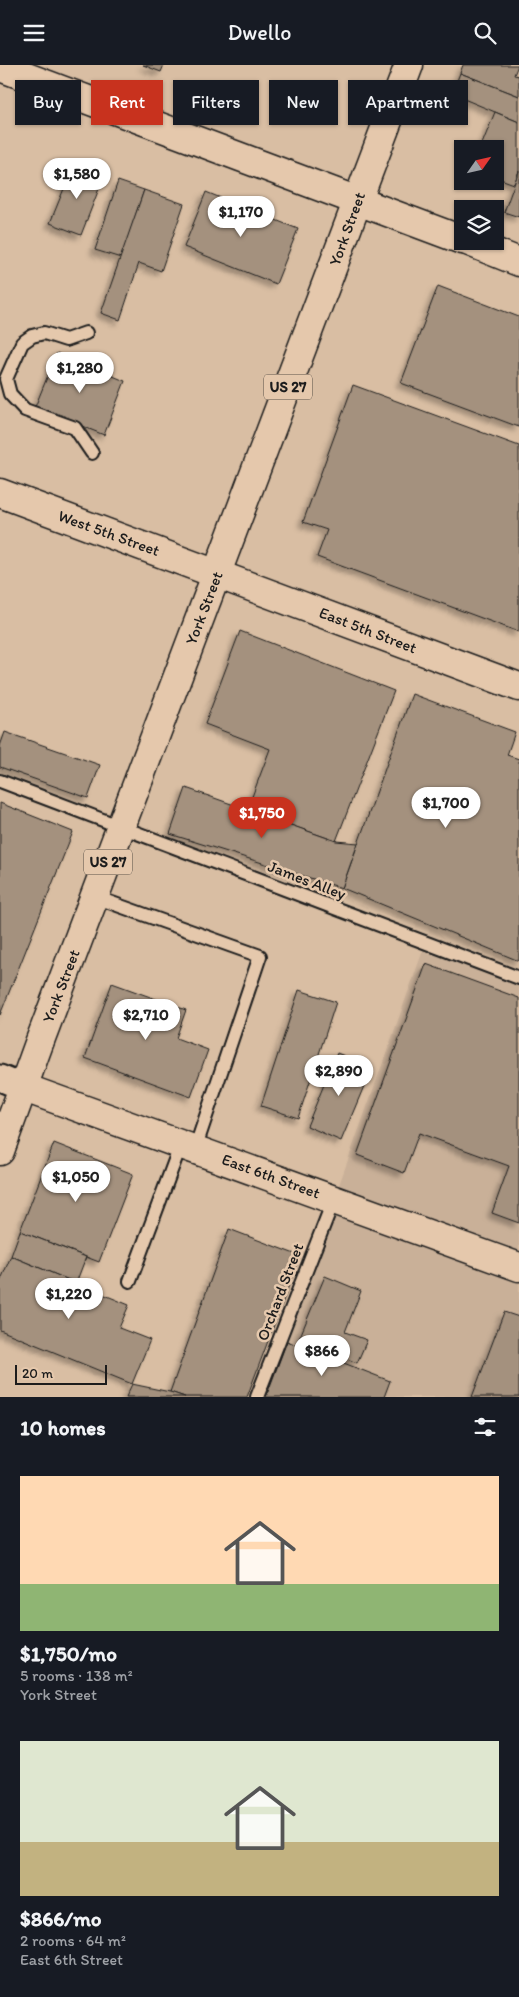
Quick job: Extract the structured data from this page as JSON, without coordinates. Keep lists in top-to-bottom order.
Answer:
{
  "streets": {
    "street": [
      "York Street",
      "US 27",
      "West 5th Street",
      "East 5th Street",
      "East 6th Street"
    ],
    "lane": ["James Alley", "Orchard Street"]
  },
  "crossings": [
    ["York Street", "West 5th Street"],
    ["York Street", "East 5th Street"],
    ["York Street", "James Alley"],
    ["York Street", "East 6th Street"],
    ["West 5th Street", "East 5th Street"],
    ["East 6th Street", "Orchard Street"]
  ],
  "scale_bar": "20 m",
  "north": "top right",
  "page": {
    "header": "Dwello",
    "chip": [
      "Buy",
      "Rent",
      "Filters",
      "New",
      "Apartment"
    ],
    "price": [
      "$1,580",
      "$1,170",
      "$1,280",
      "$1,700",
      "$1,750",
      "$2,710",
      "$2,890",
      "$1,050",
      "$1,220",
      "$866"
    ],
    "scale": "20 m",
    "heading": "10 homes",
    "list": [
      {
        "name": "$1,750/mo",
        "note": "5 rooms · 138 m² · York Street"
      },
      {
        "name": "$866/mo",
        "note": "2 rooms · 64 m² · East 6th Street"
      }
    ]
  }
}
